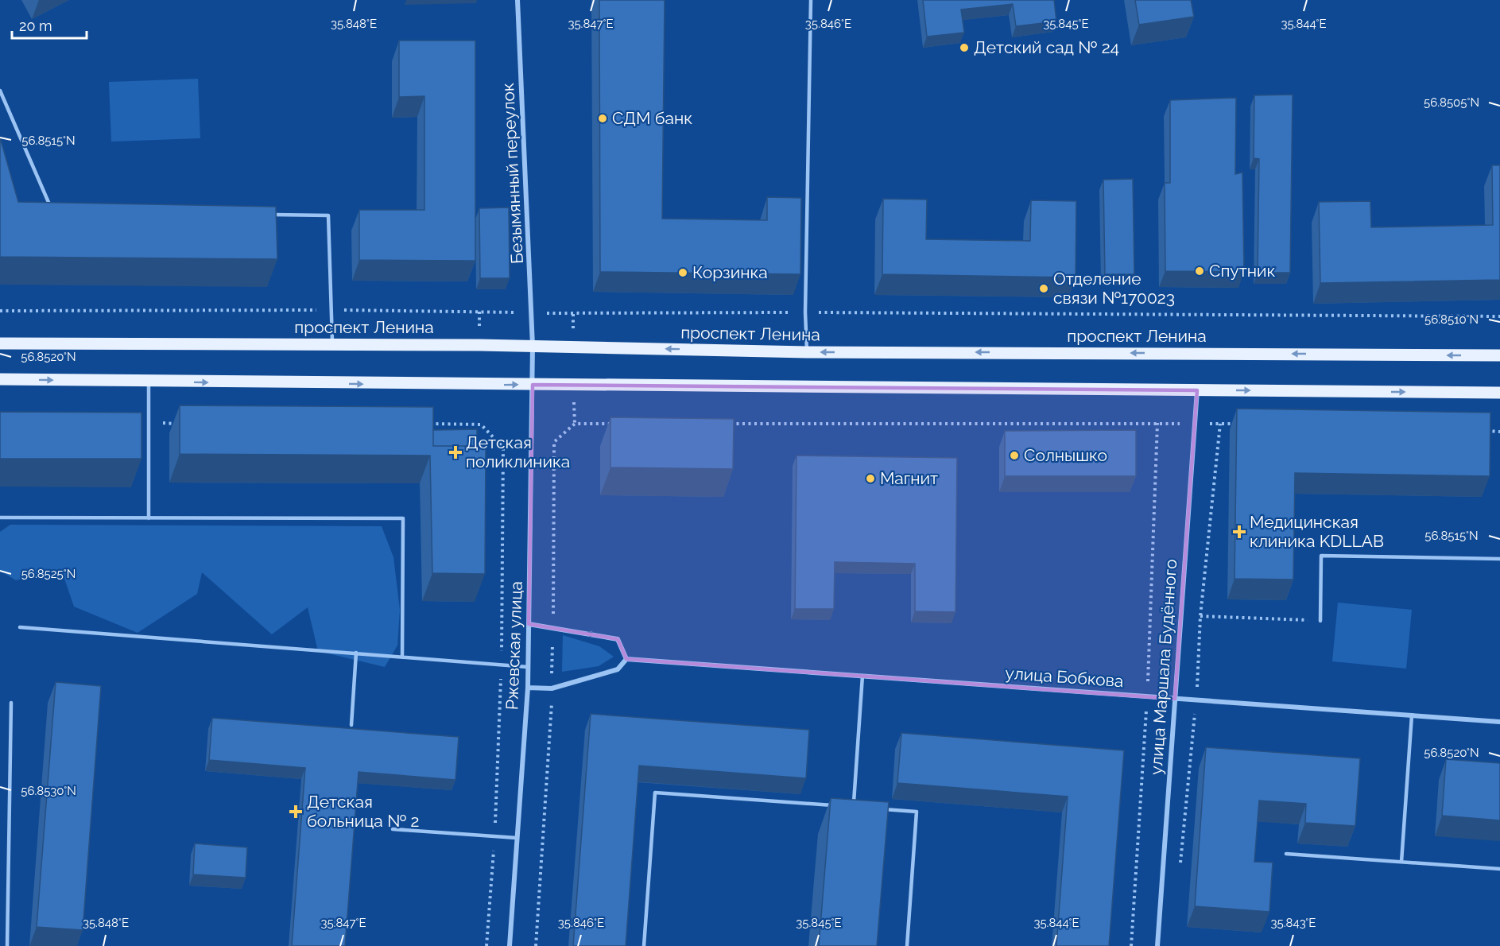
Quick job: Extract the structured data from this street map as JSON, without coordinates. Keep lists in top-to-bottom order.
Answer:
{
  "streets": {
    "main road": ["проспект Ленина"],
    "street": [
      "Безымянный переулок",
      "Ржевская улица",
      "улица Маршала Будённого",
      "улица Бобкова"
    ]
  },
  "crossings": [
    ["Безымянный переулок", "проспект Ленина"],
    ["Безымянный переулок", "Ржевская улица"],
    ["проспект Ленина", "Ржевская улица"],
    ["улица Маршала Будённого", "улица Бобкова"]
  ],
  "places": {
    "other": [
      "Детский сад № 24",
      "СДМ банк",
      "Спутник",
      "Корзинка",
      "Отделение связи №170023",
      "Солнышко",
      "Магнит"
    ],
    "health": ["Детская поликлиника", "Медицинская клиника KDLLAB", "Детская больница № 2"]
  },
  "scale_bar": "20 m",
  "coordinates": [
    "35.848°E",
    "35.847°E",
    "35.846°E",
    "35.845°E",
    "35.844°E",
    "56.8505°N",
    "56.8515°N",
    "56.8510°N",
    "56.8520°N",
    "56.8525°N",
    "56.8530°N",
    "35.843°E"
  ]
}
